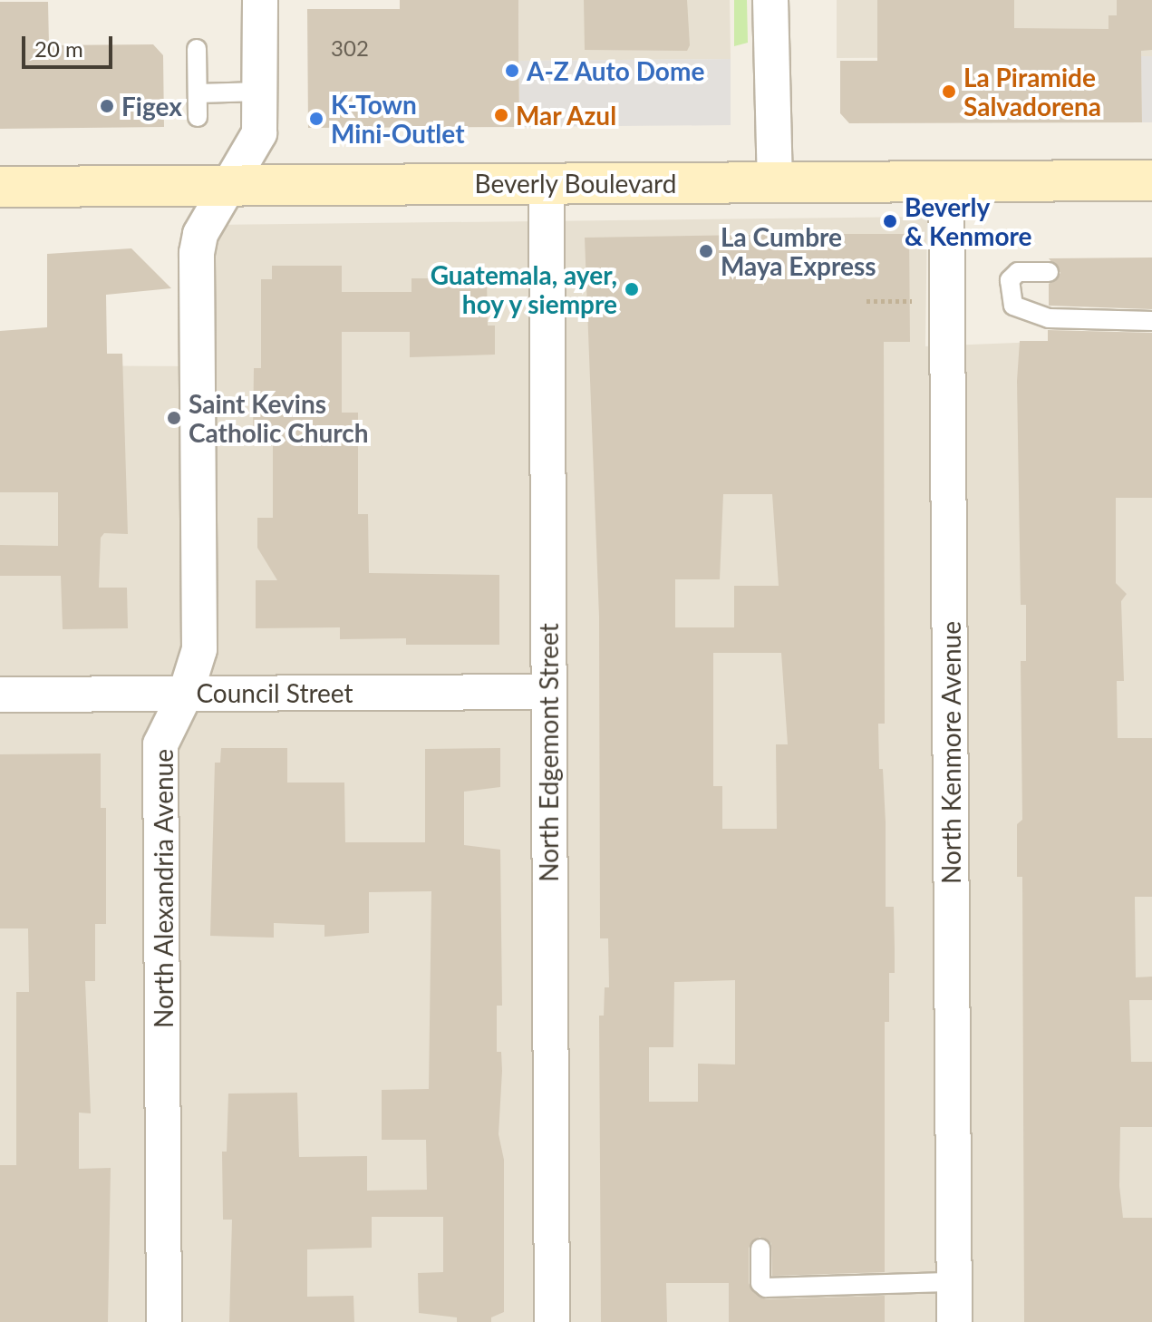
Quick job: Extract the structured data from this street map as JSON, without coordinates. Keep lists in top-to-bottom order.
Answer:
{
  "streets": {
    "main road": ["Beverly Boulevard"],
    "street": [
      "Council Street",
      "North Edgemont Street",
      "North Kenmore Avenue",
      "North Alexandria Avenue"
    ]
  },
  "crossings": [
    ["Beverly Boulevard", "North Edgemont Street"],
    ["Beverly Boulevard", "North Kenmore Avenue"],
    ["Beverly Boulevard", "North Alexandria Avenue"],
    ["Council Street", "North Edgemont Street"],
    ["Council Street", "North Alexandria Avenue"]
  ],
  "places": [
    "A-Z Auto Dome",
    "La Piramide Salvadorena",
    "Figex",
    "Mar Azul",
    "K-Town Mini-Outlet",
    "Beverly & Kenmore",
    "La Cumbre Maya Express",
    "Guatemala, ayer, hoy y siempre",
    "Saint Kevins Catholic Church"
  ],
  "house_numbers": ["302"],
  "scale_bar": "20 m"
}
